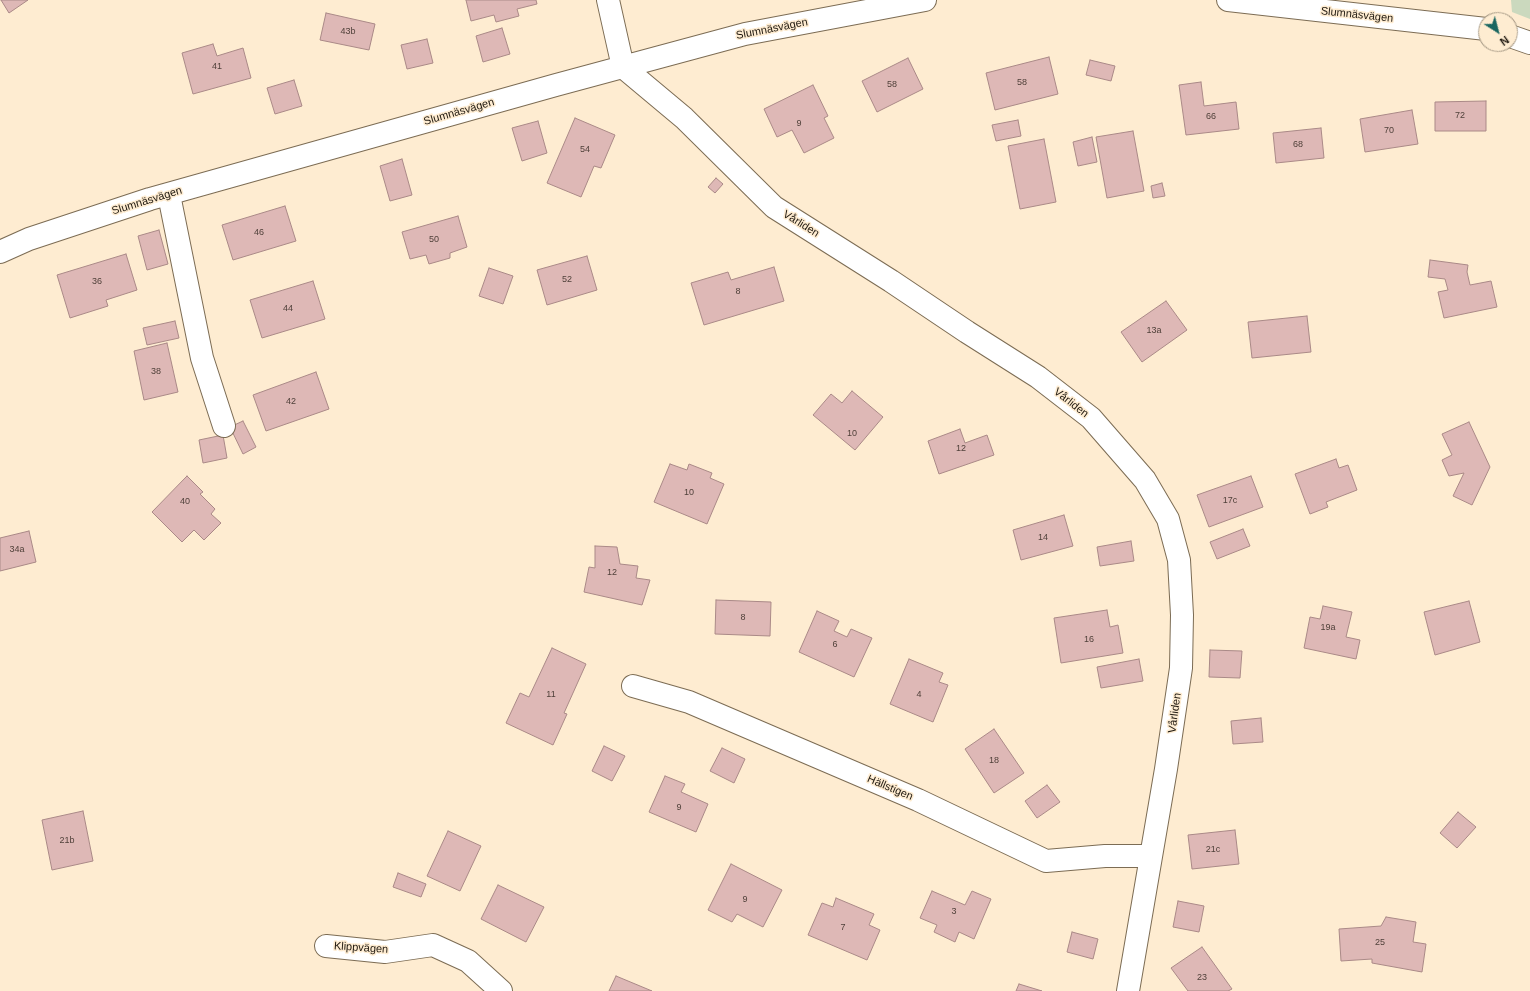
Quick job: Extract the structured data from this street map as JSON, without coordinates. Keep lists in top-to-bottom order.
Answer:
{
  "streets": {
    "street": [
      "Slumnäsvägen",
      "Vårliden",
      "Hällstigen",
      "Klippvägen"
    ]
  },
  "crossings": [
    ["Slumnäsvägen", "Vårliden"],
    ["Vårliden", "Hällstigen"]
  ],
  "house_numbers": [
    "43b",
    "41",
    "58",
    "58",
    "72",
    "66",
    "9",
    "70",
    "68",
    "54",
    "46",
    "50",
    "52",
    "36",
    "8",
    "44",
    "13a",
    "38",
    "42",
    "10",
    "12",
    "10",
    "17c",
    "40",
    "14",
    "34a",
    "12",
    "8",
    "19a",
    "16",
    "6",
    "11",
    "4",
    "18",
    "9",
    "21b",
    "21c",
    "9",
    "3",
    "7",
    "25",
    "23"
  ],
  "north": "bottom right"
}
